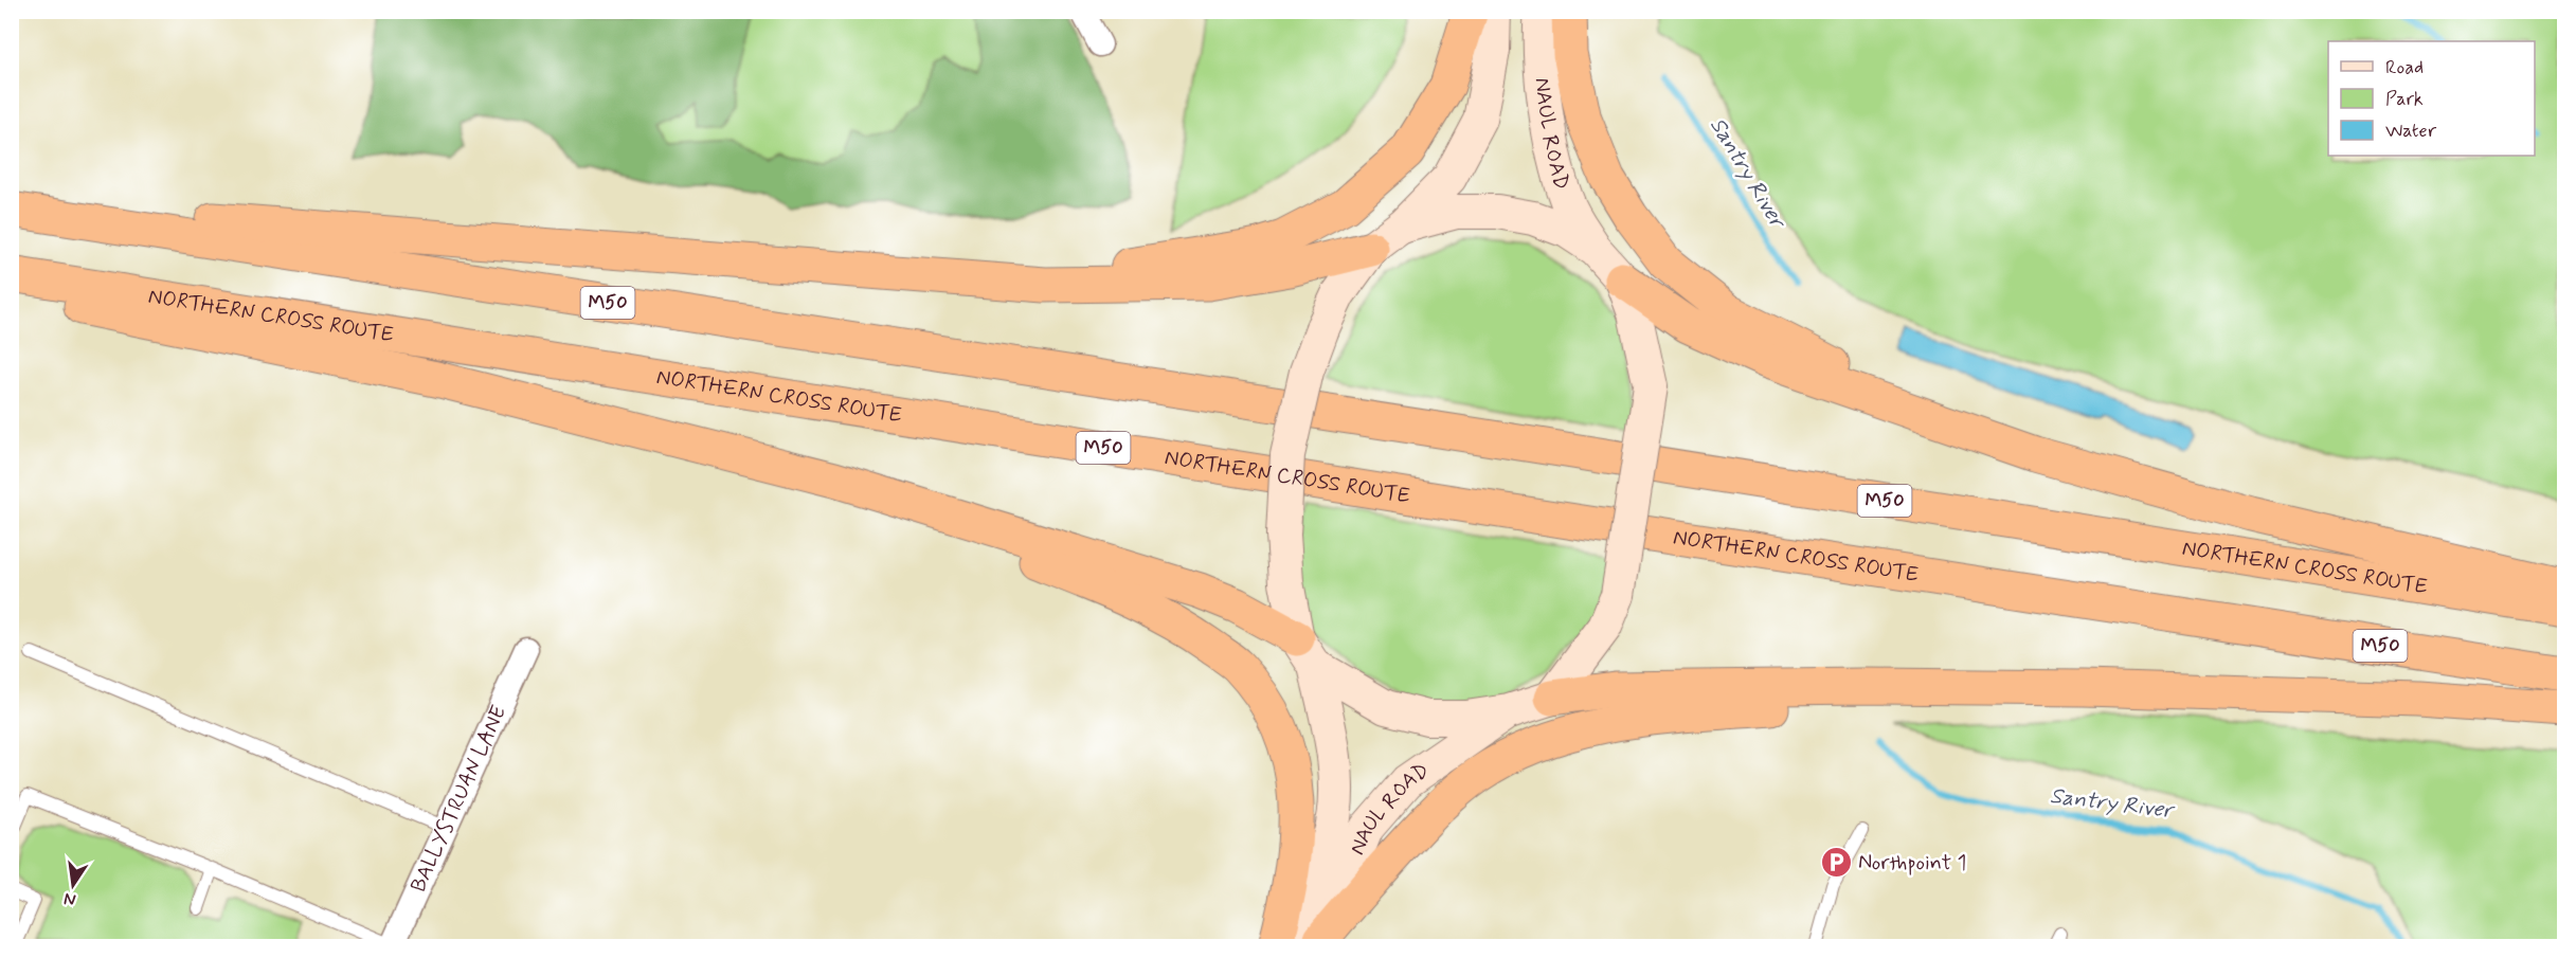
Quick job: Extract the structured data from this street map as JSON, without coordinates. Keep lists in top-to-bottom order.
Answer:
{
  "streets": {
    "highway": ["M50", "NORTHERN CROSS ROUTE"],
    "main road": ["NAUL ROAD"],
    "street": ["BALLYSTRUAN LANE"]
  },
  "water": ["Santry River"],
  "places": {
    "parking": ["Northpoint 1"]
  },
  "legend": ["Road", "Park", "Water"],
  "north": "bottom"
}
